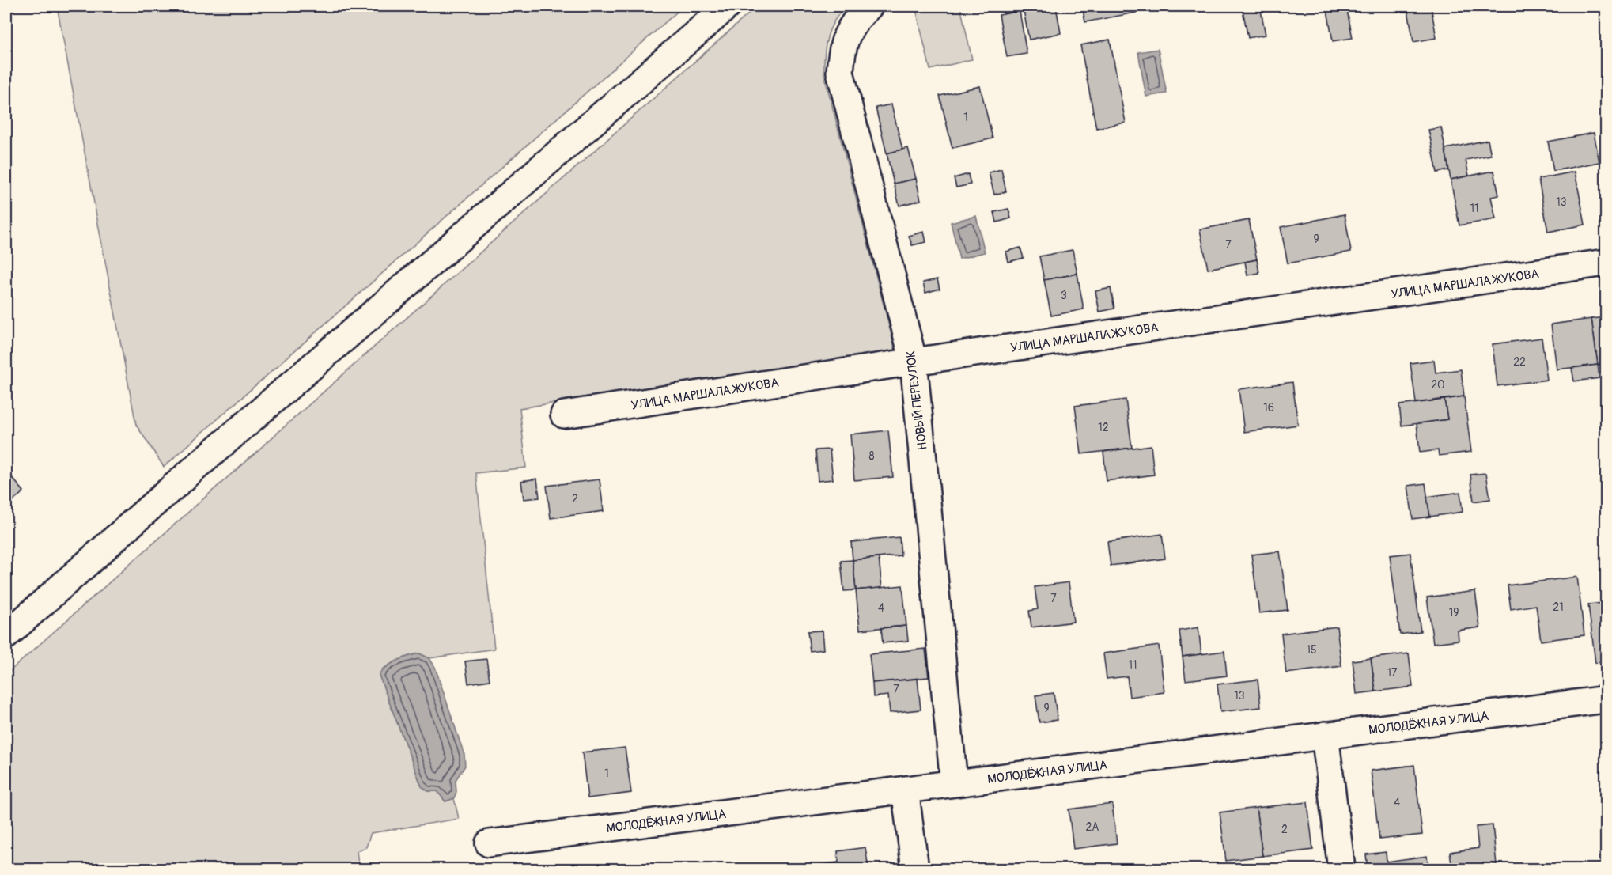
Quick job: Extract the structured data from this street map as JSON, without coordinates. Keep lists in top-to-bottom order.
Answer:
{
  "streets": {
    "street": ["УЛИЦА МАРШАЛА ЖУКОВА", "НОВЫЙ ПЕРЕУЛОК", "МОЛОДЁЖНАЯ УЛИЦА"]
  },
  "crossings": [
    ["УЛИЦА МАРШАЛА ЖУКОВА", "НОВЫЙ ПЕРЕУЛОК"],
    ["НОВЫЙ ПЕРЕУЛОК", "МОЛОДЁЖНАЯ УЛИЦА"]
  ],
  "house_numbers": [
    "1",
    "13",
    "11",
    "9",
    "7",
    "3",
    "22",
    "20",
    "16",
    "12",
    "8",
    "2",
    "7",
    "21",
    "4",
    "19",
    "15",
    "11",
    "17",
    "7",
    "13",
    "9",
    "1",
    "4",
    "2А",
    "2"
  ]
}
